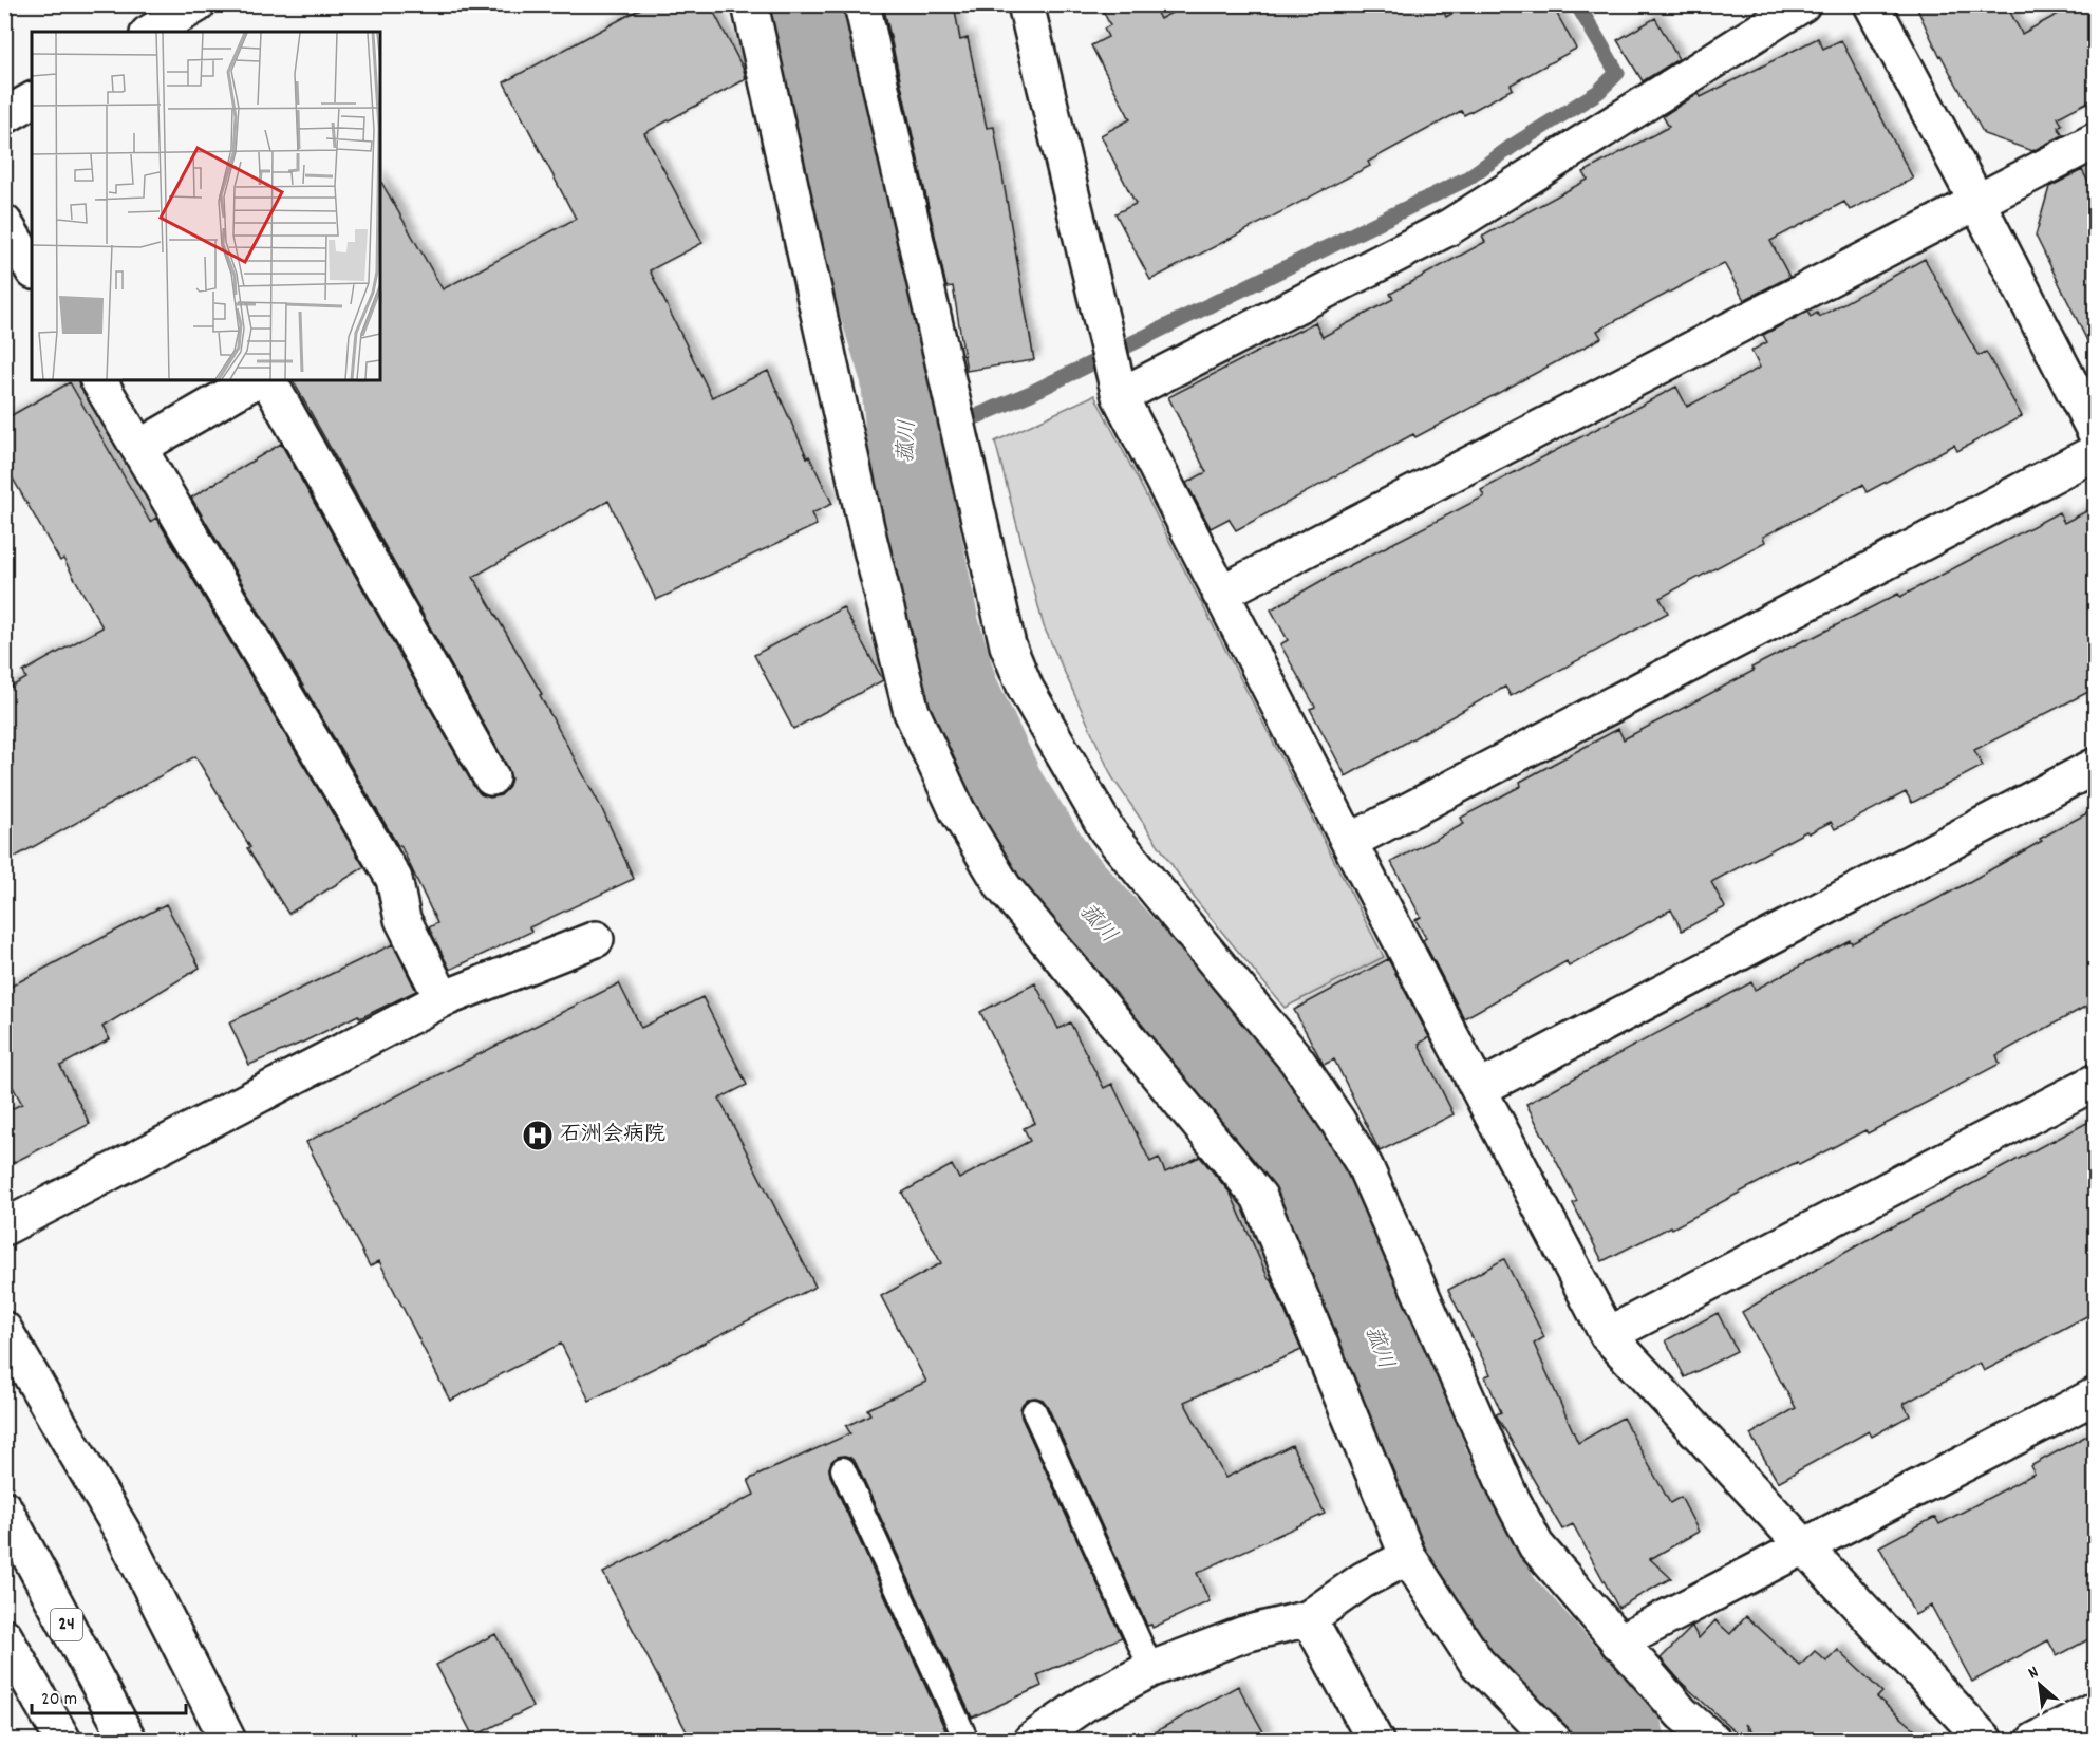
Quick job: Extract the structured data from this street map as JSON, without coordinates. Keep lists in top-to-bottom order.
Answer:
{
  "streets": {
    "main road": ["24"]
  },
  "water": ["菰川"],
  "places": {
    "hospital": ["石洲会病院"]
  },
  "scale_bar": "20 m",
  "north": "top left"
}
